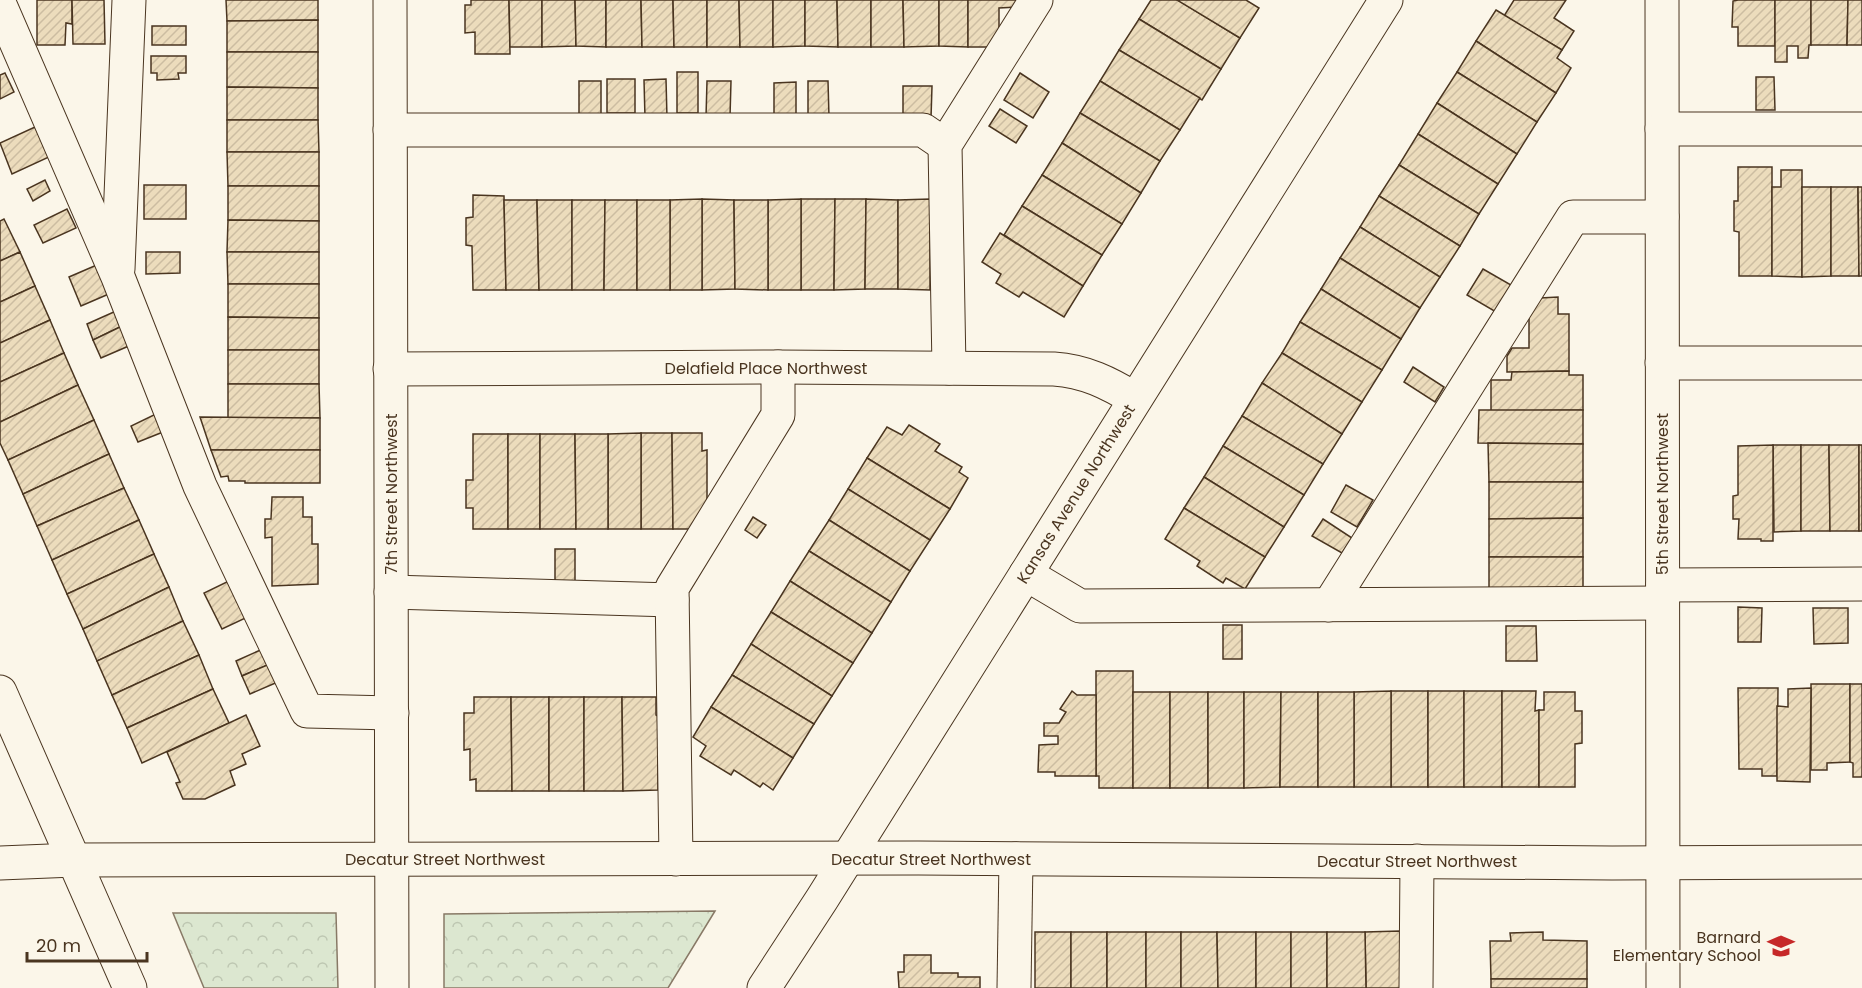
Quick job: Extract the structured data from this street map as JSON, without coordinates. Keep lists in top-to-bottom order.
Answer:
{
  "streets": {
    "street": [
      "Delafield Place Northwest",
      "7th Street Northwest",
      "Kansas Avenue Northwest",
      "5th Street Northwest",
      "Decatur Street Northwest"
    ]
  },
  "crossings": [
    ["Delafield Place Northwest", "7th Street Northwest"],
    ["Delafield Place Northwest", "Kansas Avenue Northwest"],
    ["7th Street Northwest", "Decatur Street Northwest"],
    ["Kansas Avenue Northwest", "Decatur Street Northwest"],
    ["5th Street Northwest", "Decatur Street Northwest"]
  ],
  "places": {
    "school or university": ["Barnard Elementary School"]
  },
  "scale_bar": "20 m"
}
